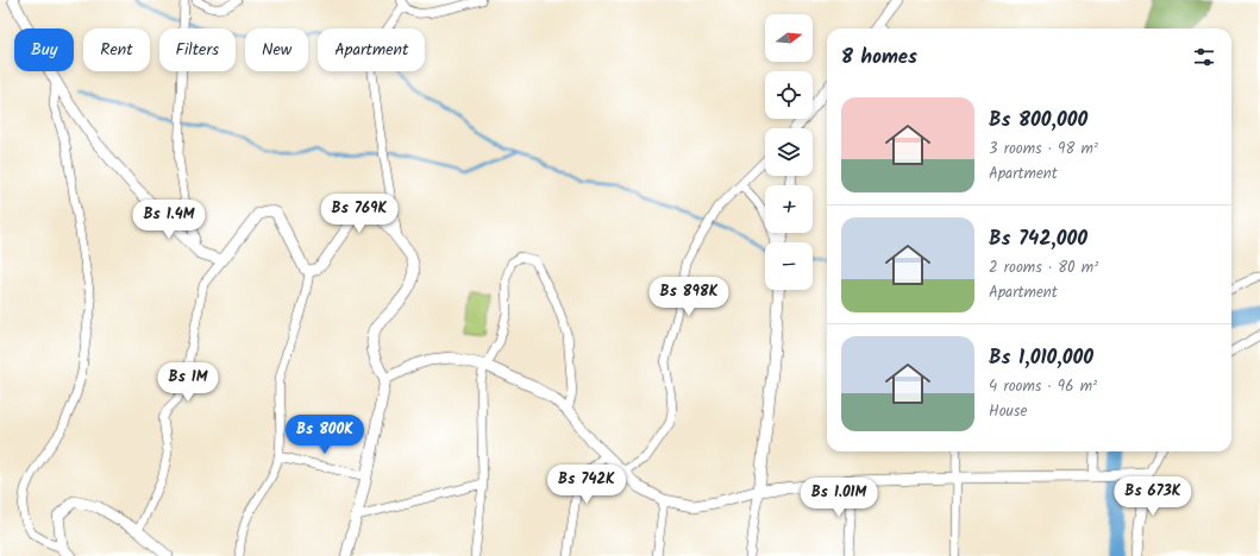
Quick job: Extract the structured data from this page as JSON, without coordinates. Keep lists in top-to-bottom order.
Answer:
{
  "north": "right",
  "page": {
    "map_buttons": ["+", "−"],
    "chip": [
      "Buy",
      "Rent",
      "Filters",
      "New",
      "Apartment"
    ],
    "heading": "8 homes",
    "list": [
      {
        "name": "Bs 800,000",
        "note": "3 rooms · 98 m² · Apartment"
      },
      {
        "name": "Bs 742,000",
        "note": "2 rooms · 80 m² · Apartment"
      },
      {
        "name": "Bs 1,010,000",
        "note": "4 rooms · 96 m² · House"
      }
    ],
    "price": [
      "Bs 769K",
      "Bs 1.4M",
      "Bs 898K",
      "Bs 1M",
      "Bs 800K",
      "Bs 742K",
      "Bs 673K",
      "Bs 1.01M"
    ]
  }
}
